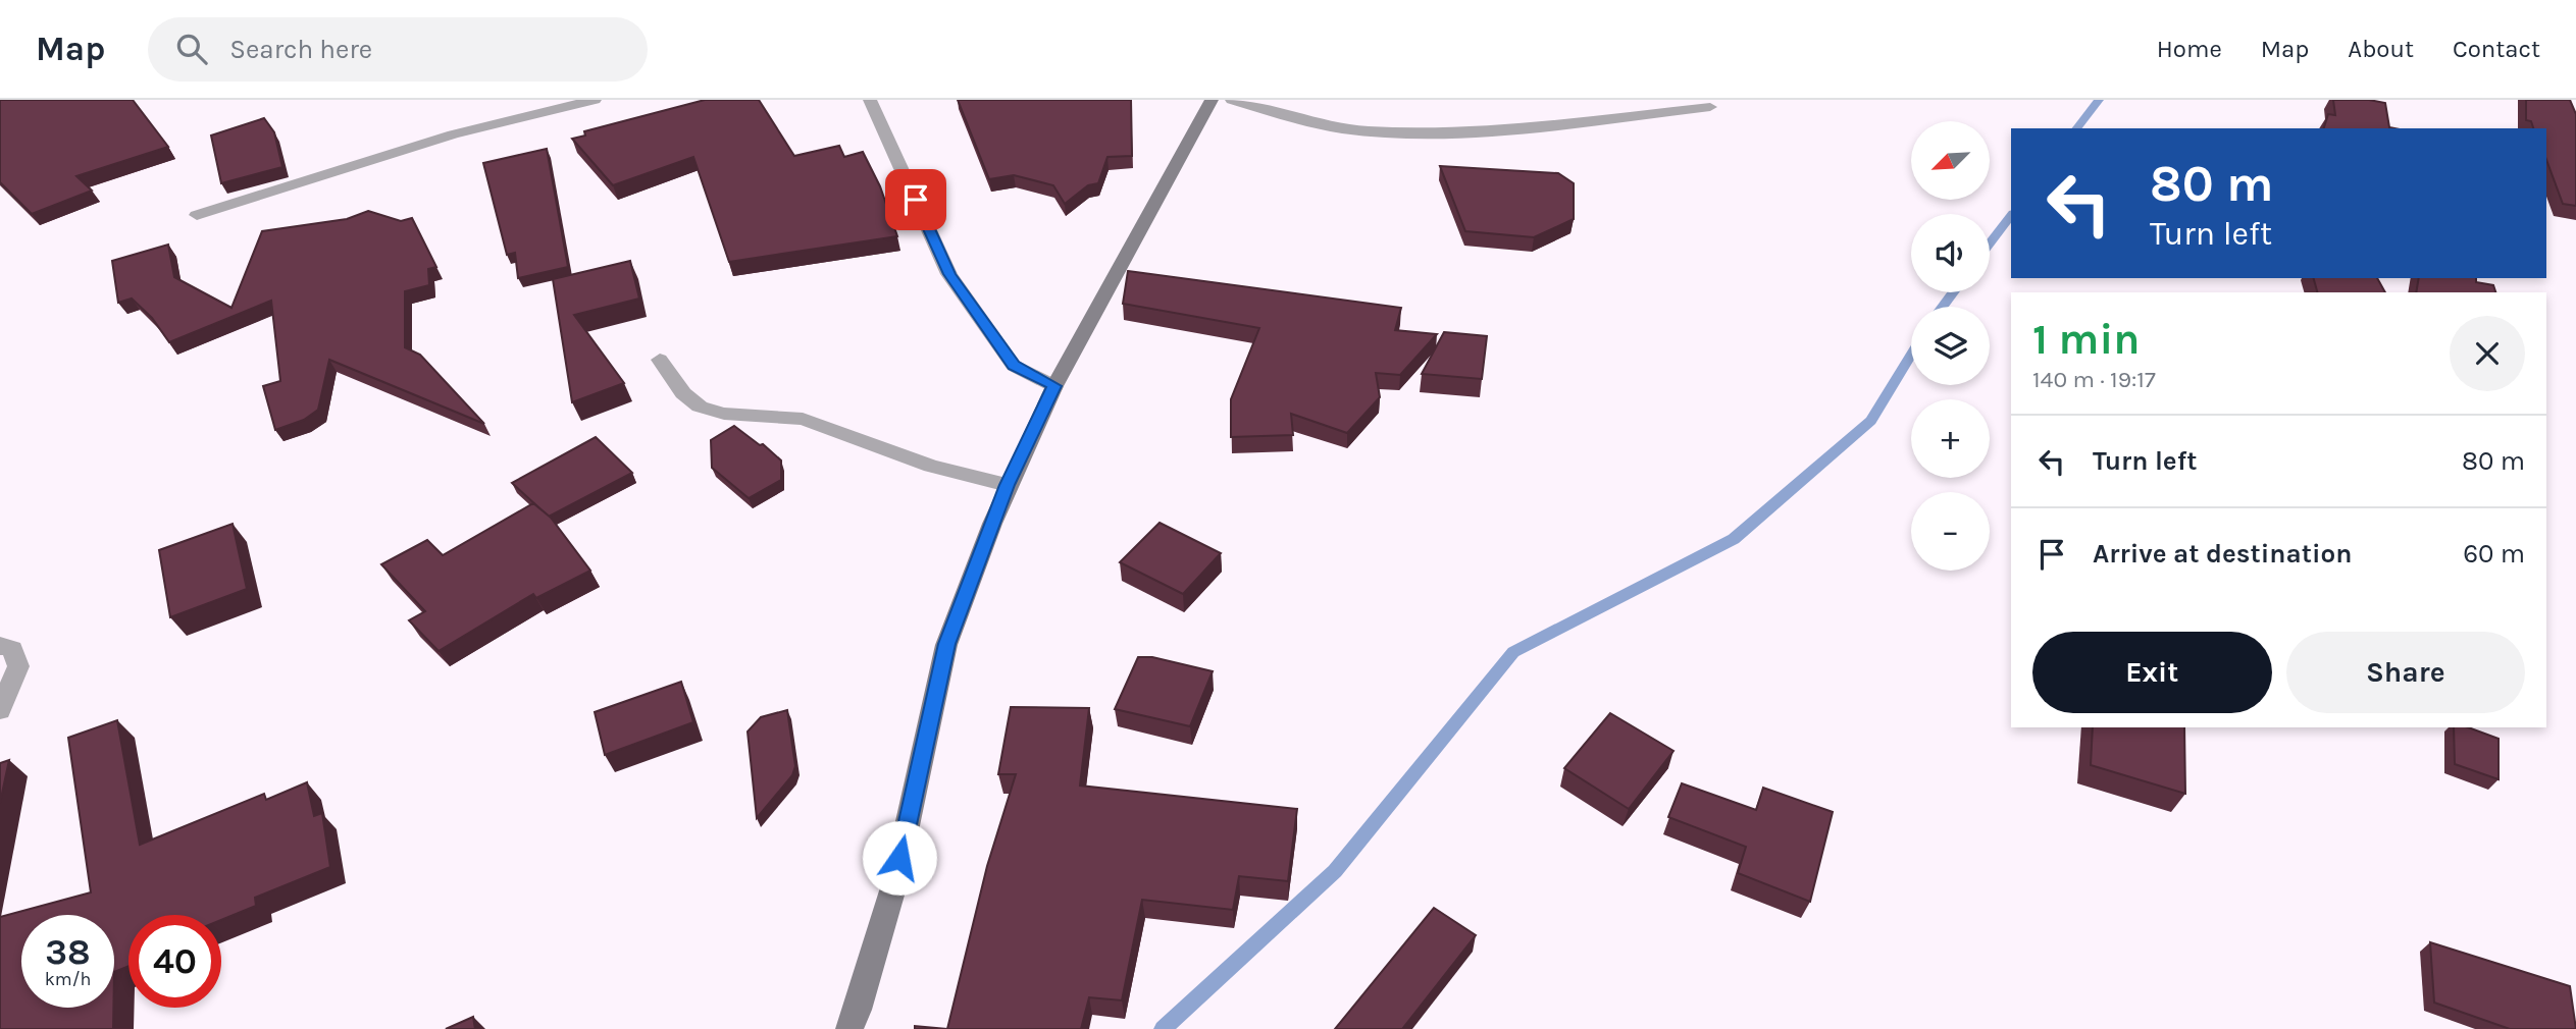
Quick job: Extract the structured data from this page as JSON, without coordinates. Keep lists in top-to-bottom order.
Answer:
{
  "north": "bottom left",
  "page": {
    "header": "Map",
    "search": "Search here",
    "nav": [
      "Home",
      "Map",
      "About",
      "Contact"
    ],
    "map_buttons": ["+", "−"],
    "turn": ["80 m", "Turn left"],
    "heading": ["1 min", "140 m · 19:17"],
    "list": [
      {
        "name": "Turn left",
        "value": "80 m"
      },
      {
        "name": "Arrive at destination",
        "value": "60 m"
      }
    ],
    "buttons": ["Exit", "Share"],
    "speed": "38 km/h",
    "limit": "40"
  }
}
